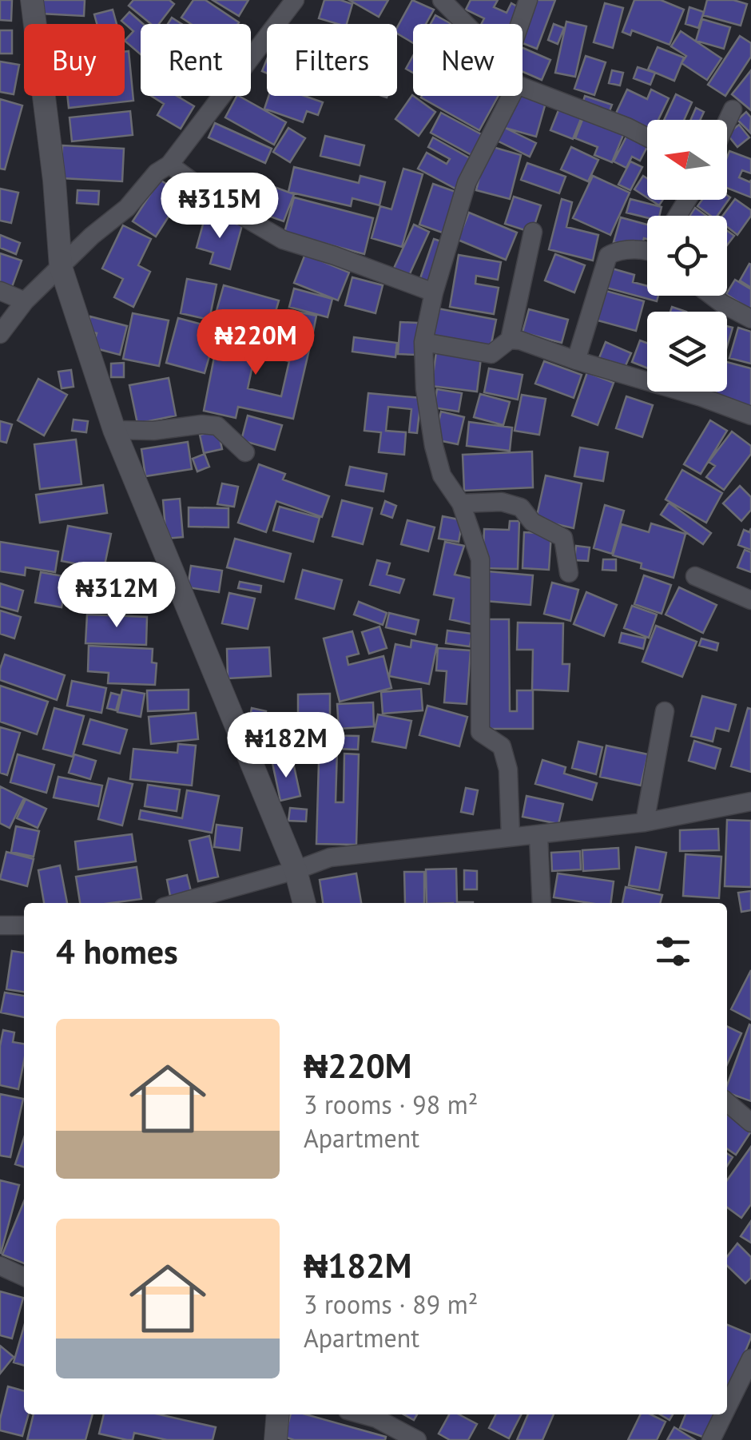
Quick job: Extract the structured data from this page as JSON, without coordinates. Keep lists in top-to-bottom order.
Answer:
{
  "north": "left",
  "page": {
    "chip": [
      "Buy",
      "Rent",
      "Filters",
      "New"
    ],
    "price": [
      "₦315M",
      "₦220M",
      "₦312M",
      "₦182M"
    ],
    "heading": "4 homes",
    "list": [
      {
        "name": "₦220M",
        "note": "3 rooms · 98 m² · Apartment"
      },
      {
        "name": "₦182M",
        "note": "3 rooms · 89 m² · Apartment"
      }
    ]
  }
}
